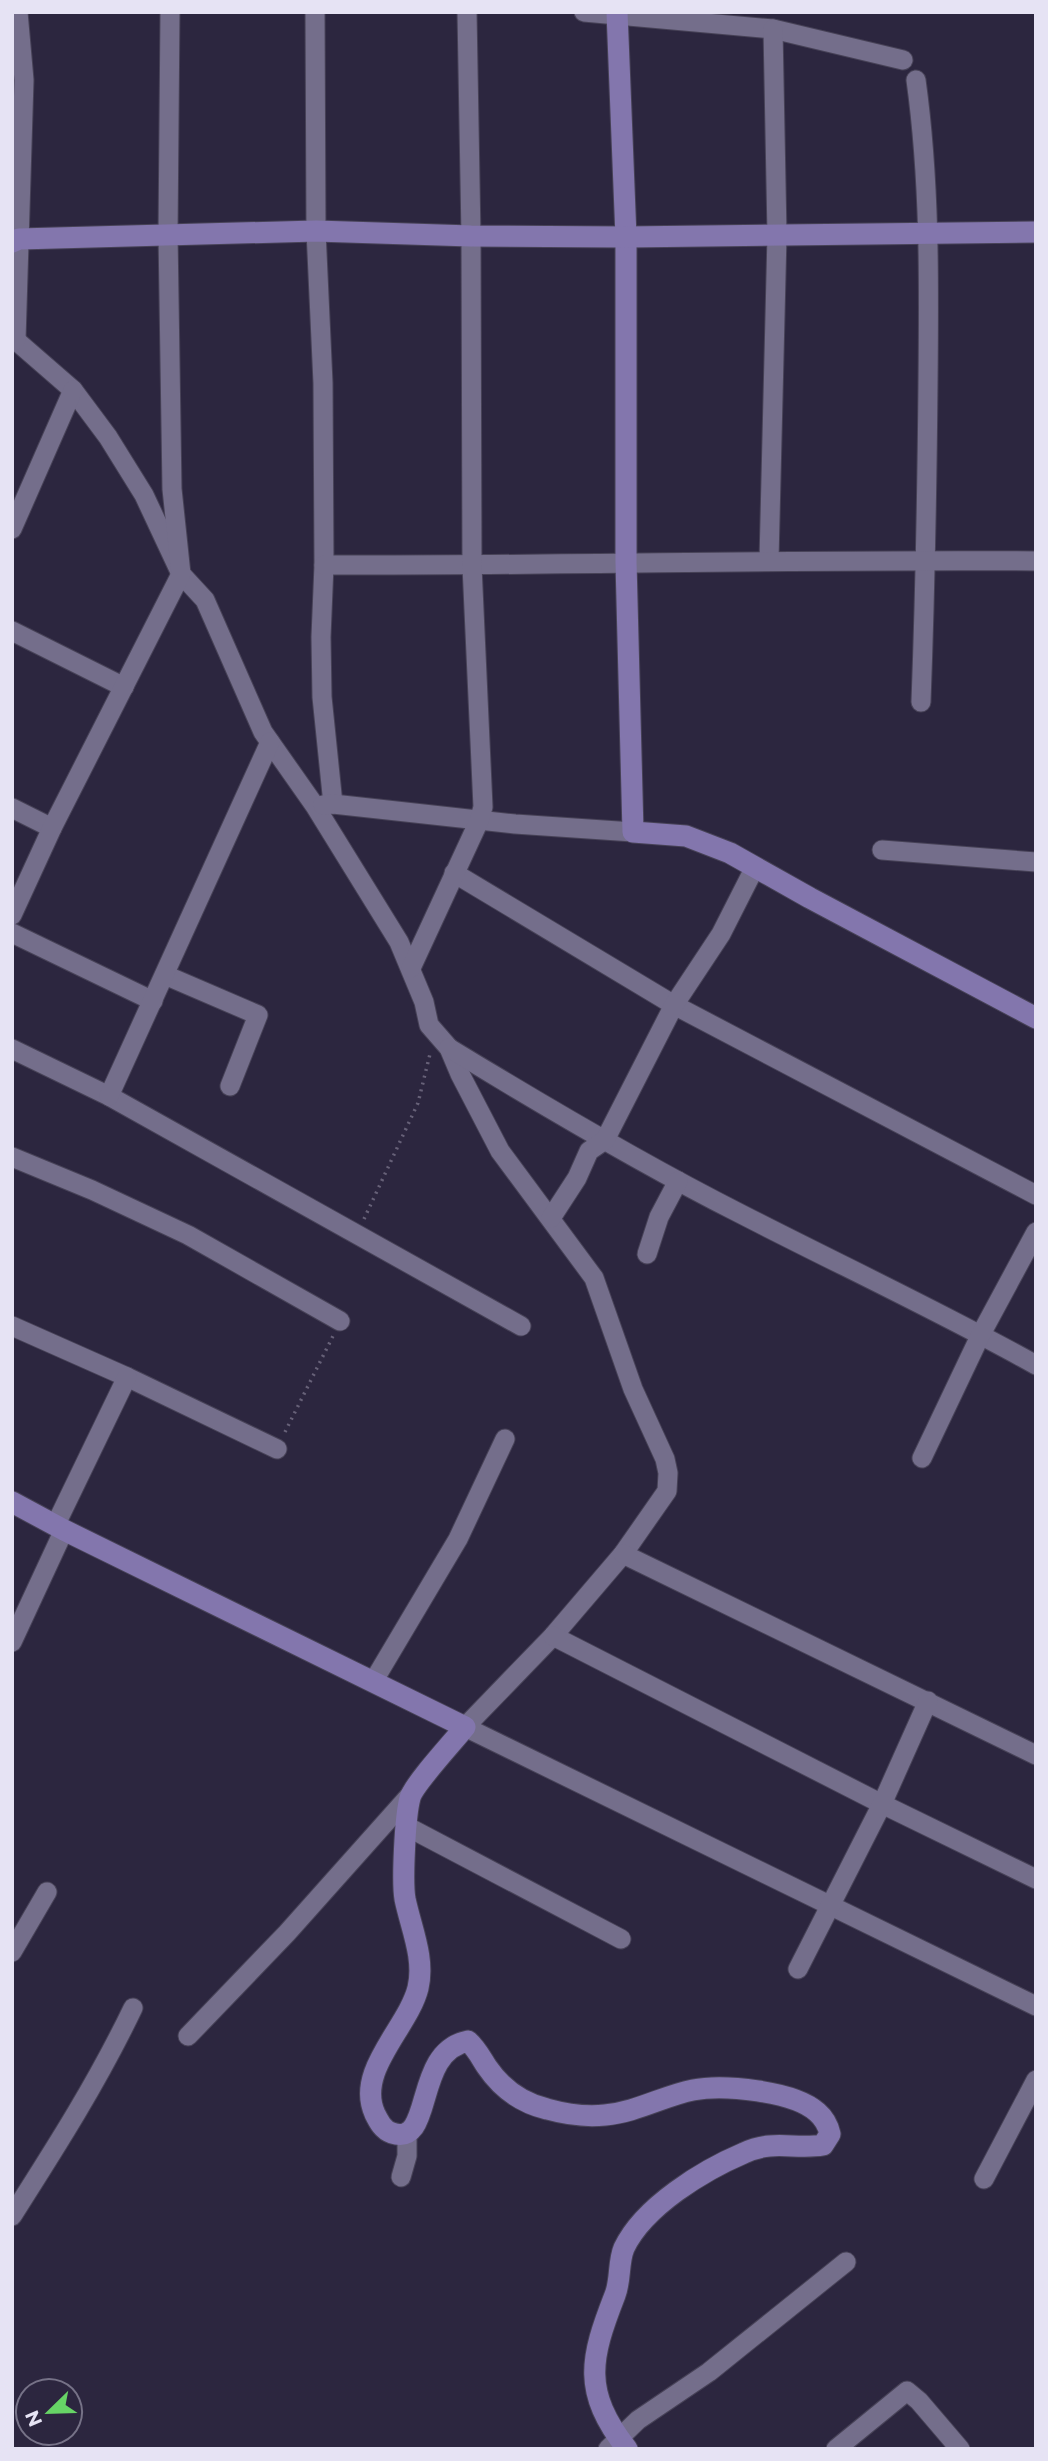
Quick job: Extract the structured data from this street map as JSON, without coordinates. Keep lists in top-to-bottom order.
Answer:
{
  "north": "bottom left"
}
